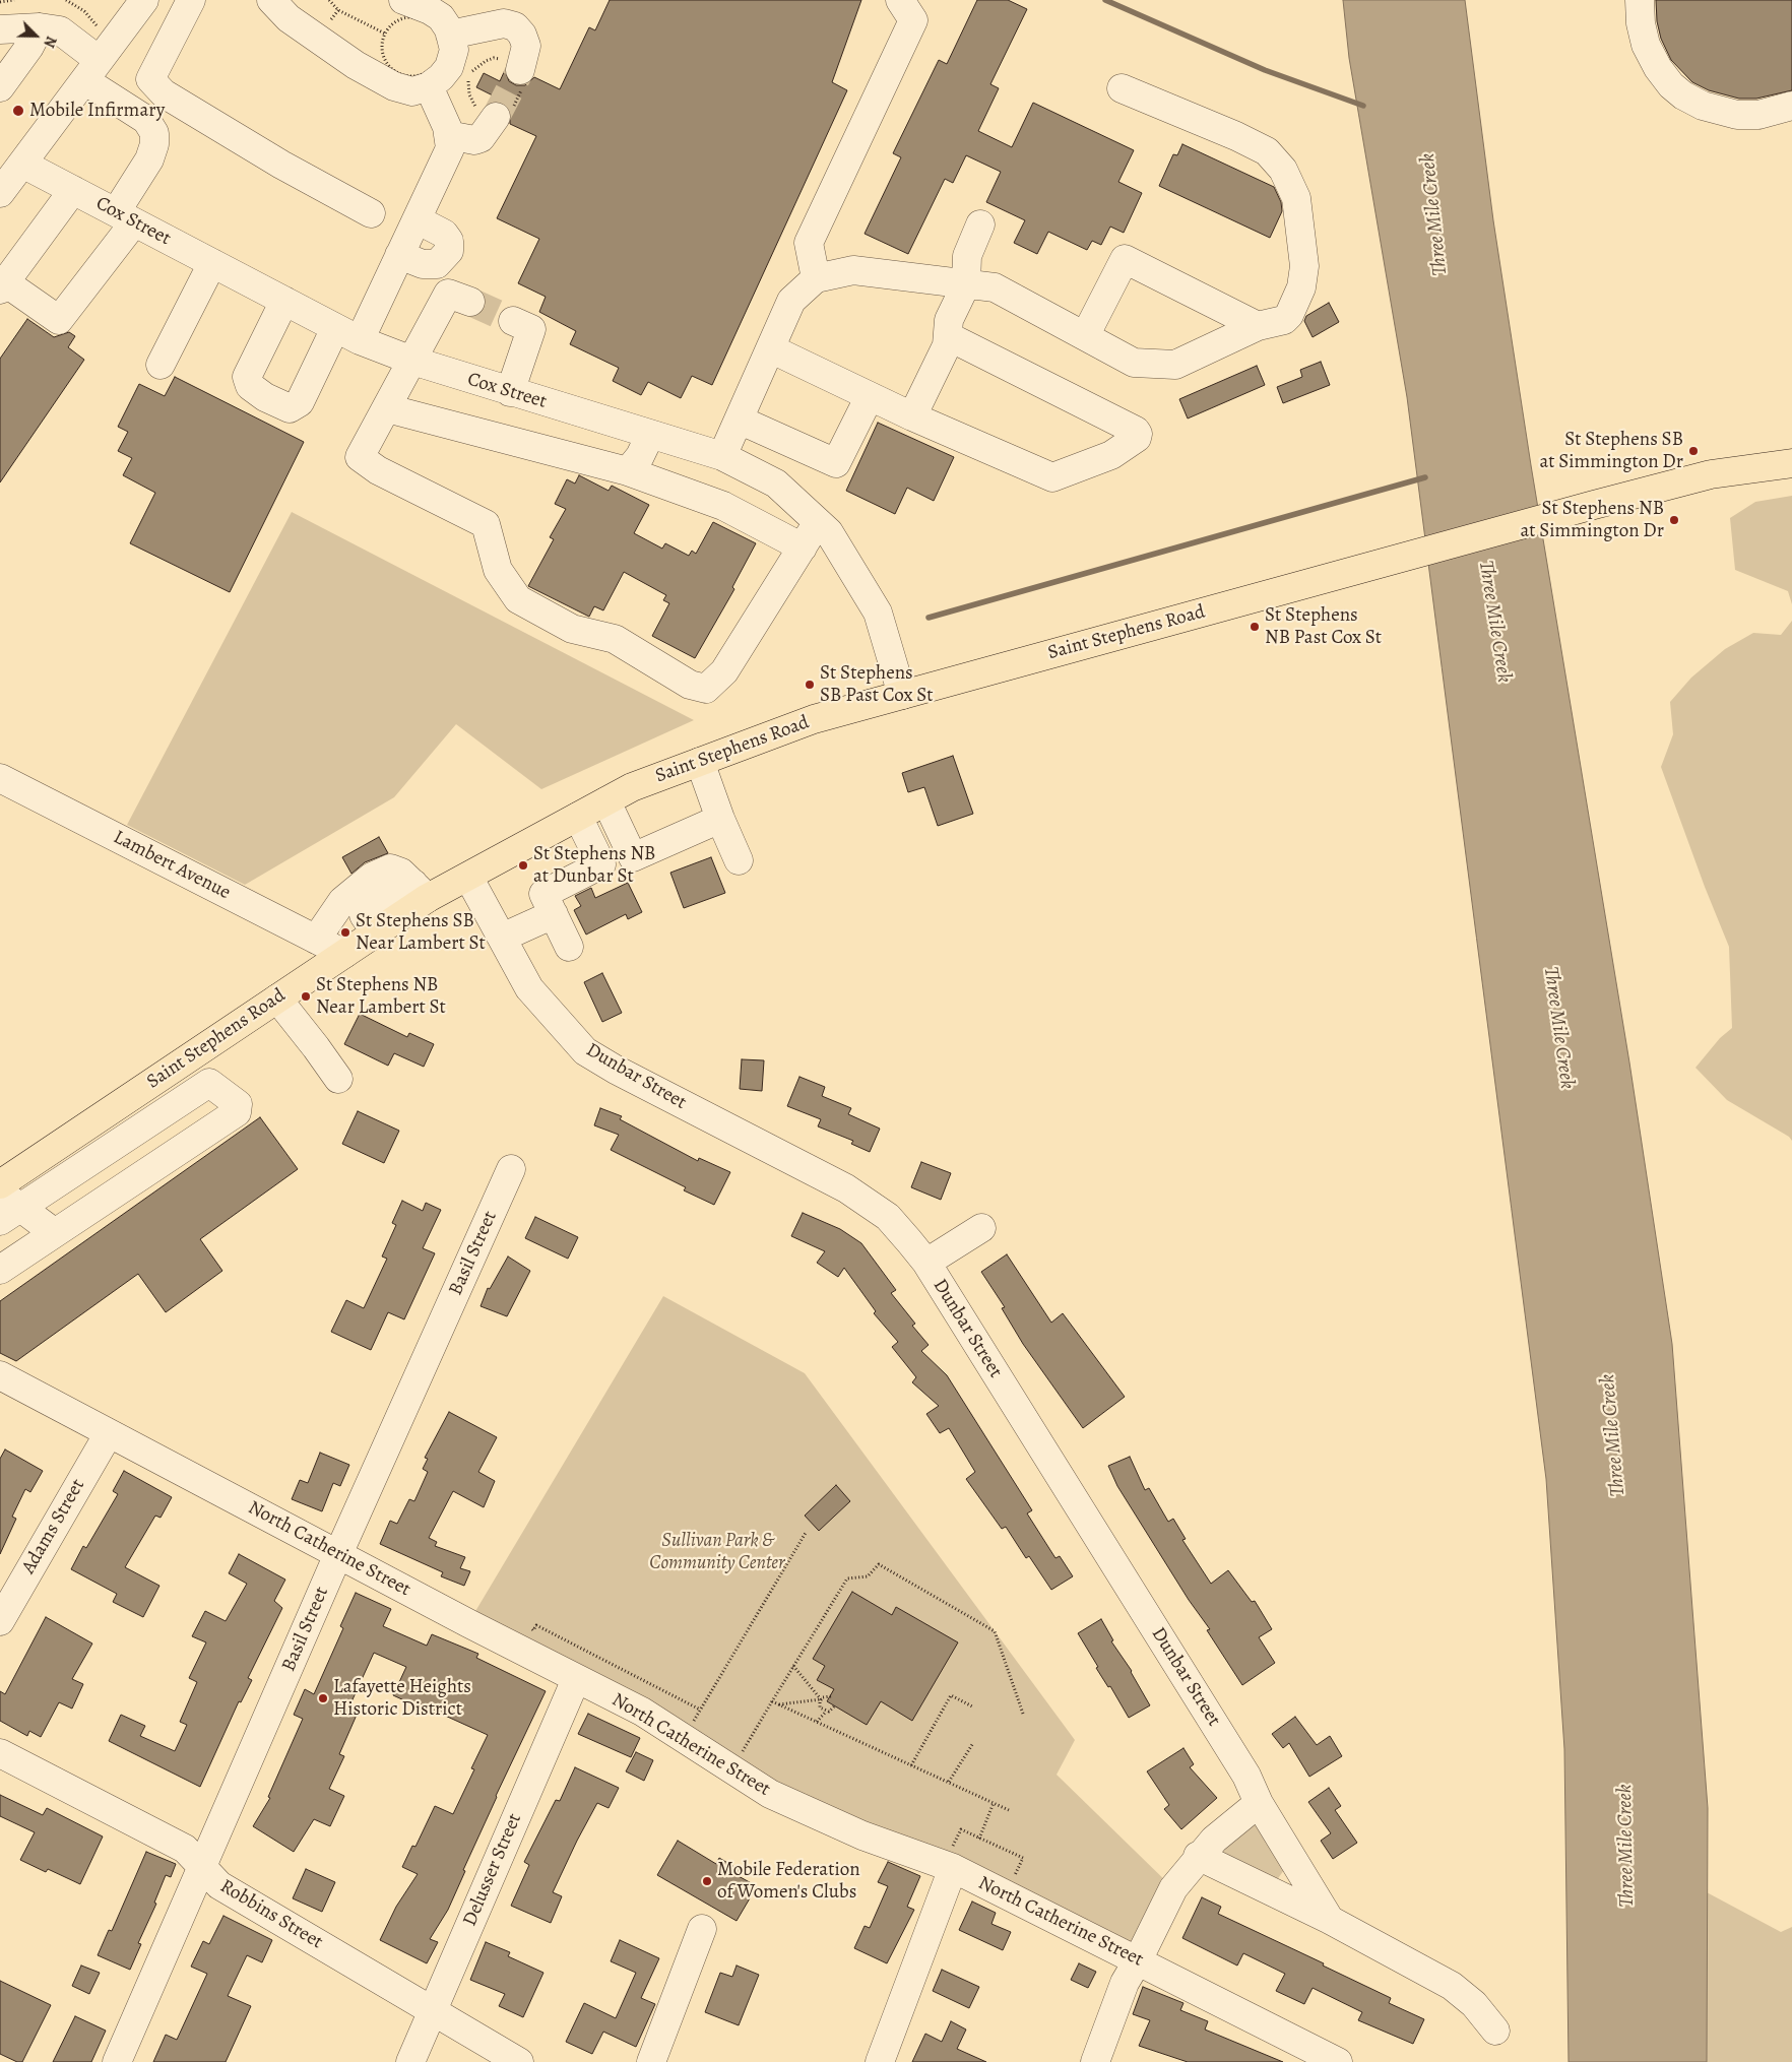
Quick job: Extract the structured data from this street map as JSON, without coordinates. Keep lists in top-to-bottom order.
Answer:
{
  "streets": {
    "main road": ["Saint Stephens Road"],
    "street": [
      "Cox Street",
      "Lambert Avenue",
      "Dunbar Street",
      "Basil Street",
      "Adams Street",
      "North Catherine Street",
      "Delusser Street",
      "Robbins Street"
    ]
  },
  "crossings": [
    ["Cox Street", "Saint Stephens Road"],
    ["Saint Stephens Road", "Lambert Avenue"],
    ["Saint Stephens Road", "Dunbar Street"],
    ["Basil Street", "North Catherine Street"],
    ["Basil Street", "Robbins Street"],
    ["Adams Street", "North Catherine Street"],
    ["North Catherine Street", "Delusser Street"],
    ["Delusser Street", "Robbins Street"]
  ],
  "water": ["Three Mile Creek"],
  "parks": ["Sullivan Park & Community Center"],
  "places": [
    "Mobile Infirmary",
    "St Stephens SB at Simmington Dr",
    "St Stephens NB at Simmington Dr",
    "St Stephens NB Past Cox St",
    "St Stephens SB Past Cox St",
    "St Stephens NB at Dunbar St",
    "St Stephens SB Near Lambert St",
    "St Stephens NB Near Lambert St",
    "Lafayette Heights Historic District",
    "Mobile Federation of Women's Clubs"
  ],
  "north": "bottom right"
}
